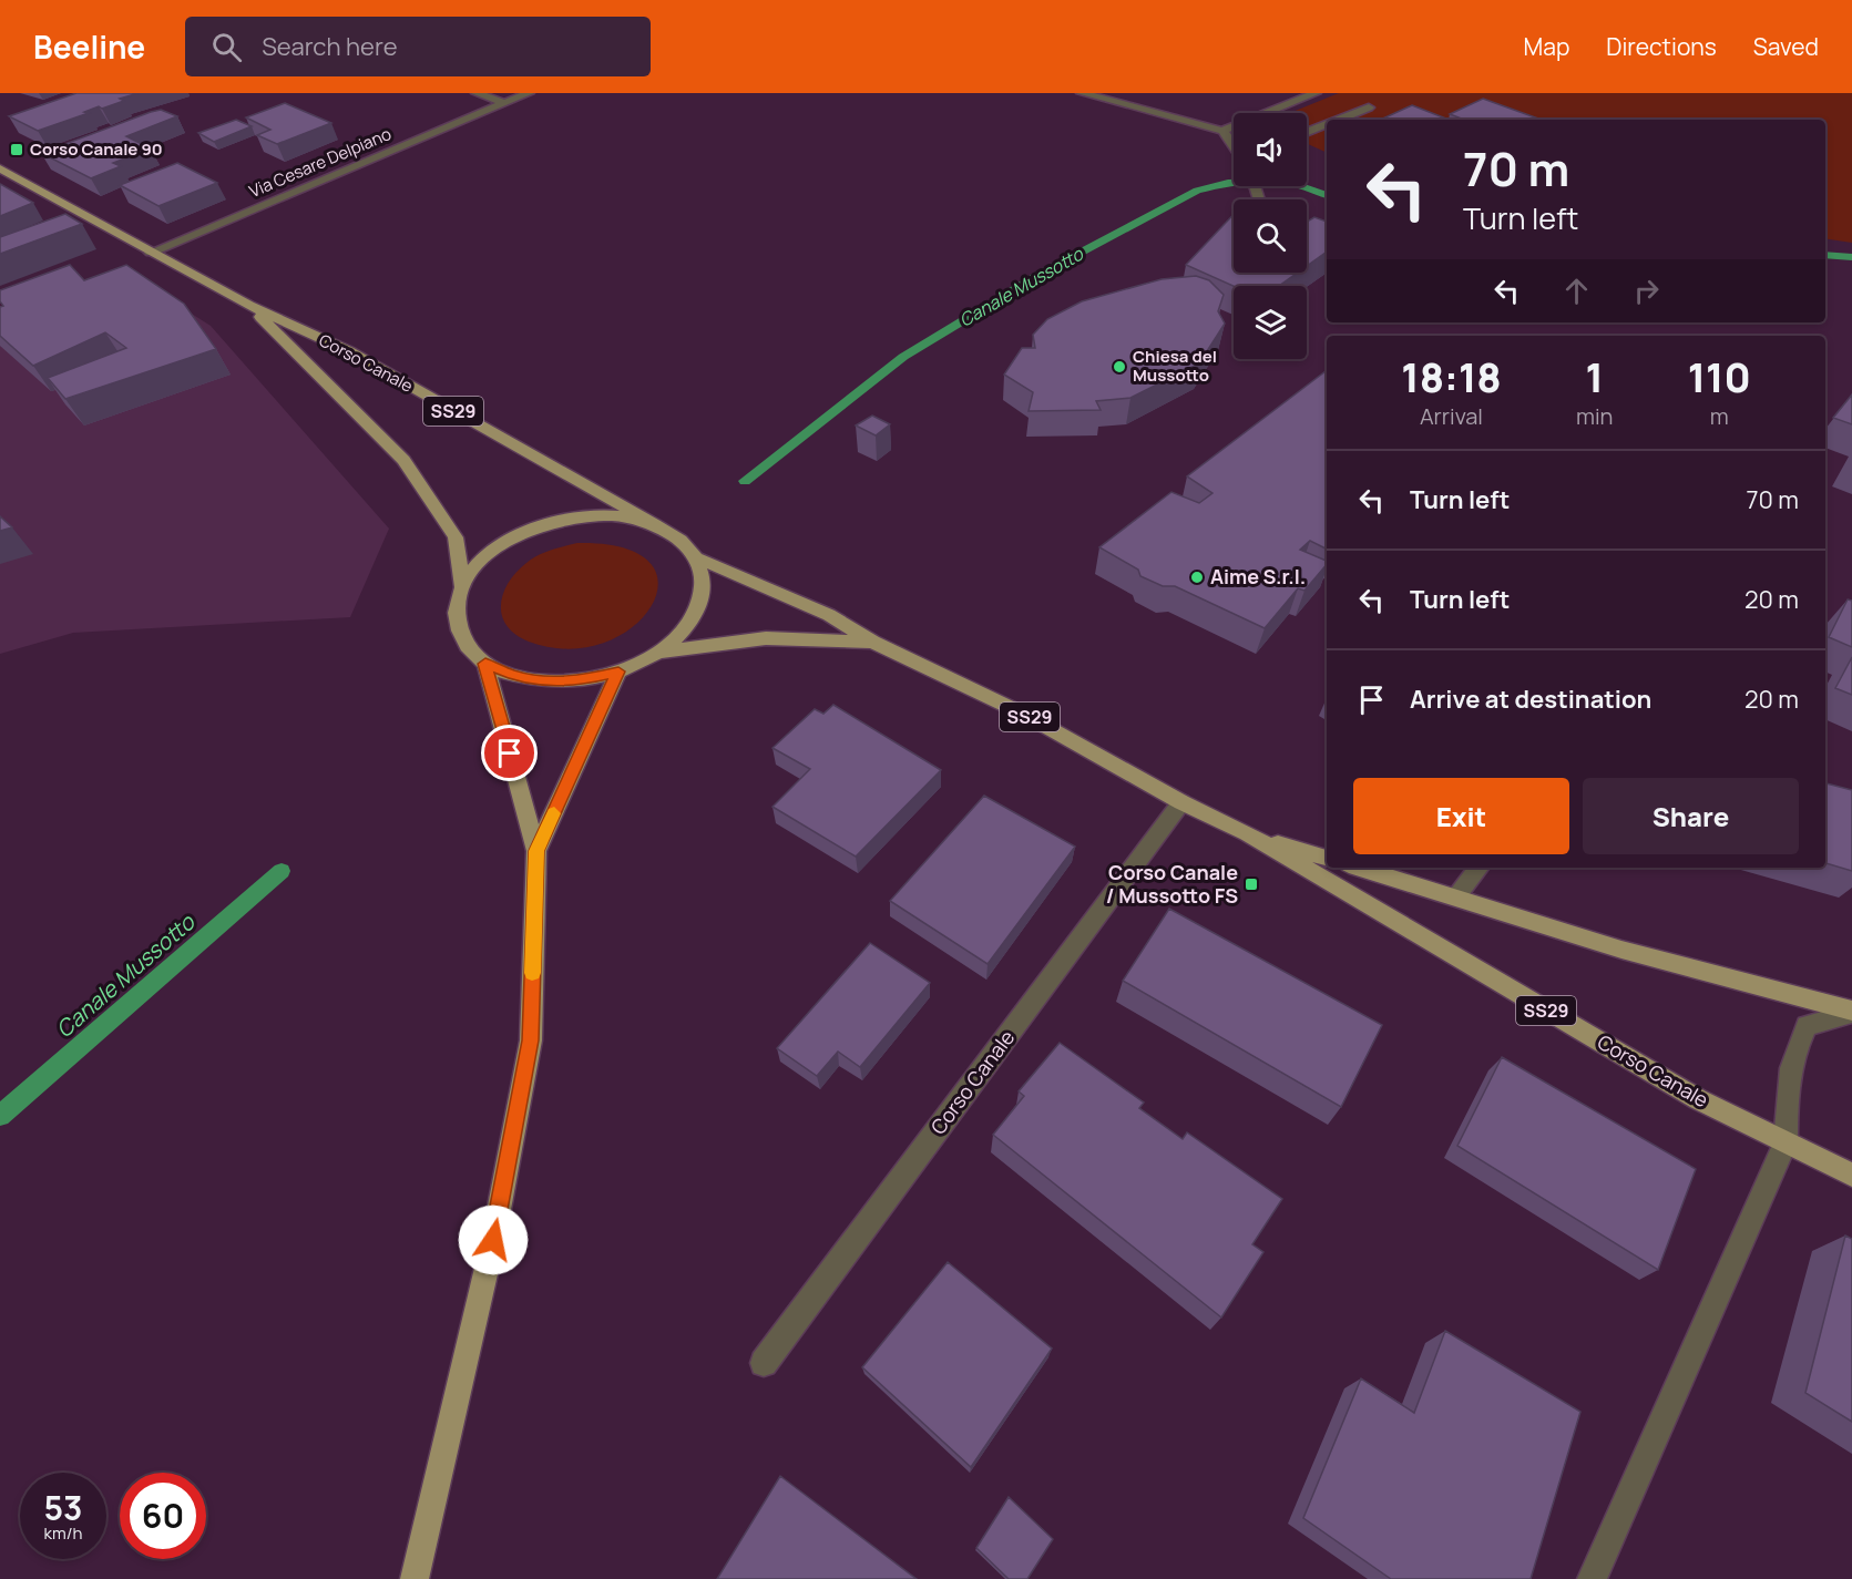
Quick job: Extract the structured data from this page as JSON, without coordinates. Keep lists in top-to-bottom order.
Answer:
{
  "streets": {
    "main road": ["Corso Canale", "SS29"],
    "street": ["Via Cesare Delpiano"]
  },
  "crossings": [
    ["Via Cesare Delpiano", "Corso Canale"]
  ],
  "water": ["Canale Mussotto"],
  "places": {
    "transit": ["Corso Canale 90", "Corso Canale / Mussotto FS"],
    "other": ["Chiesa del Mussotto", "Aime S.r.l."]
  },
  "page": {
    "header": "Beeline",
    "search": "Search here",
    "nav": ["Map", "Directions", "Saved"],
    "turn": ["70 m", "Turn left"],
    "eta": [
      "18:18",
      "Arrival",
      "1",
      "min",
      "110",
      "m"
    ],
    "list": [
      {
        "name": "Turn left",
        "value": "70 m"
      },
      {
        "name": "Turn left",
        "value": "20 m"
      },
      {
        "name": "Arrive at destination",
        "value": "20 m"
      }
    ],
    "buttons": ["Exit", "Share"],
    "speed": "53 km/h",
    "limit": "60"
  }
}
